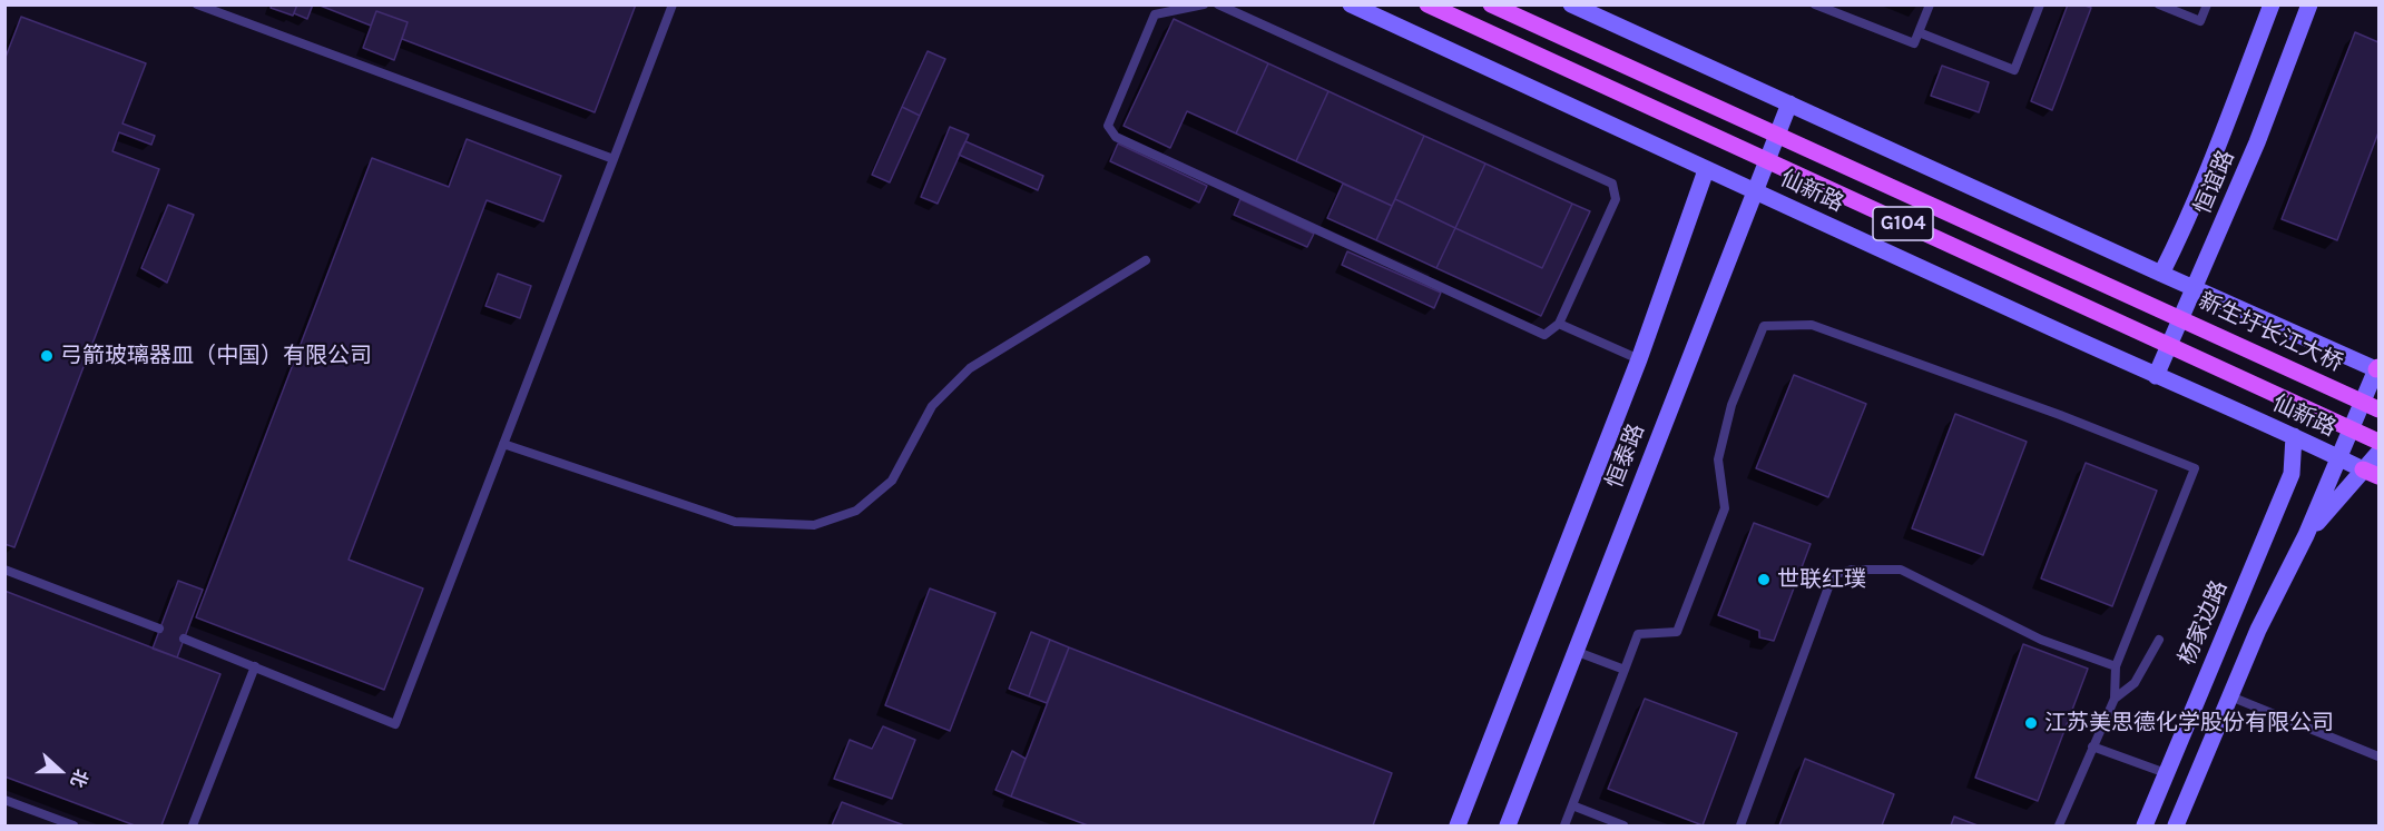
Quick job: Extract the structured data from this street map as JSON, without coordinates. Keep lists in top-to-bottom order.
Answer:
{
  "streets": {
    "main road": [
      "恒谊路",
      "仙新路",
      "G104",
      "新生圩长江大桥",
      "恒泰路",
      "杨家边路"
    ]
  },
  "crossings": [
    ["恒谊路", "仙新路"],
    ["仙新路", "新生圩长江大桥"],
    ["仙新路", "恒泰路"],
    ["仙新路", "杨家边路"]
  ],
  "places": ["弓箭玻璃器皿（中国）有限公司", "世联红璞", "江苏美思德化学股份有限公司"],
  "north": "right"
}
